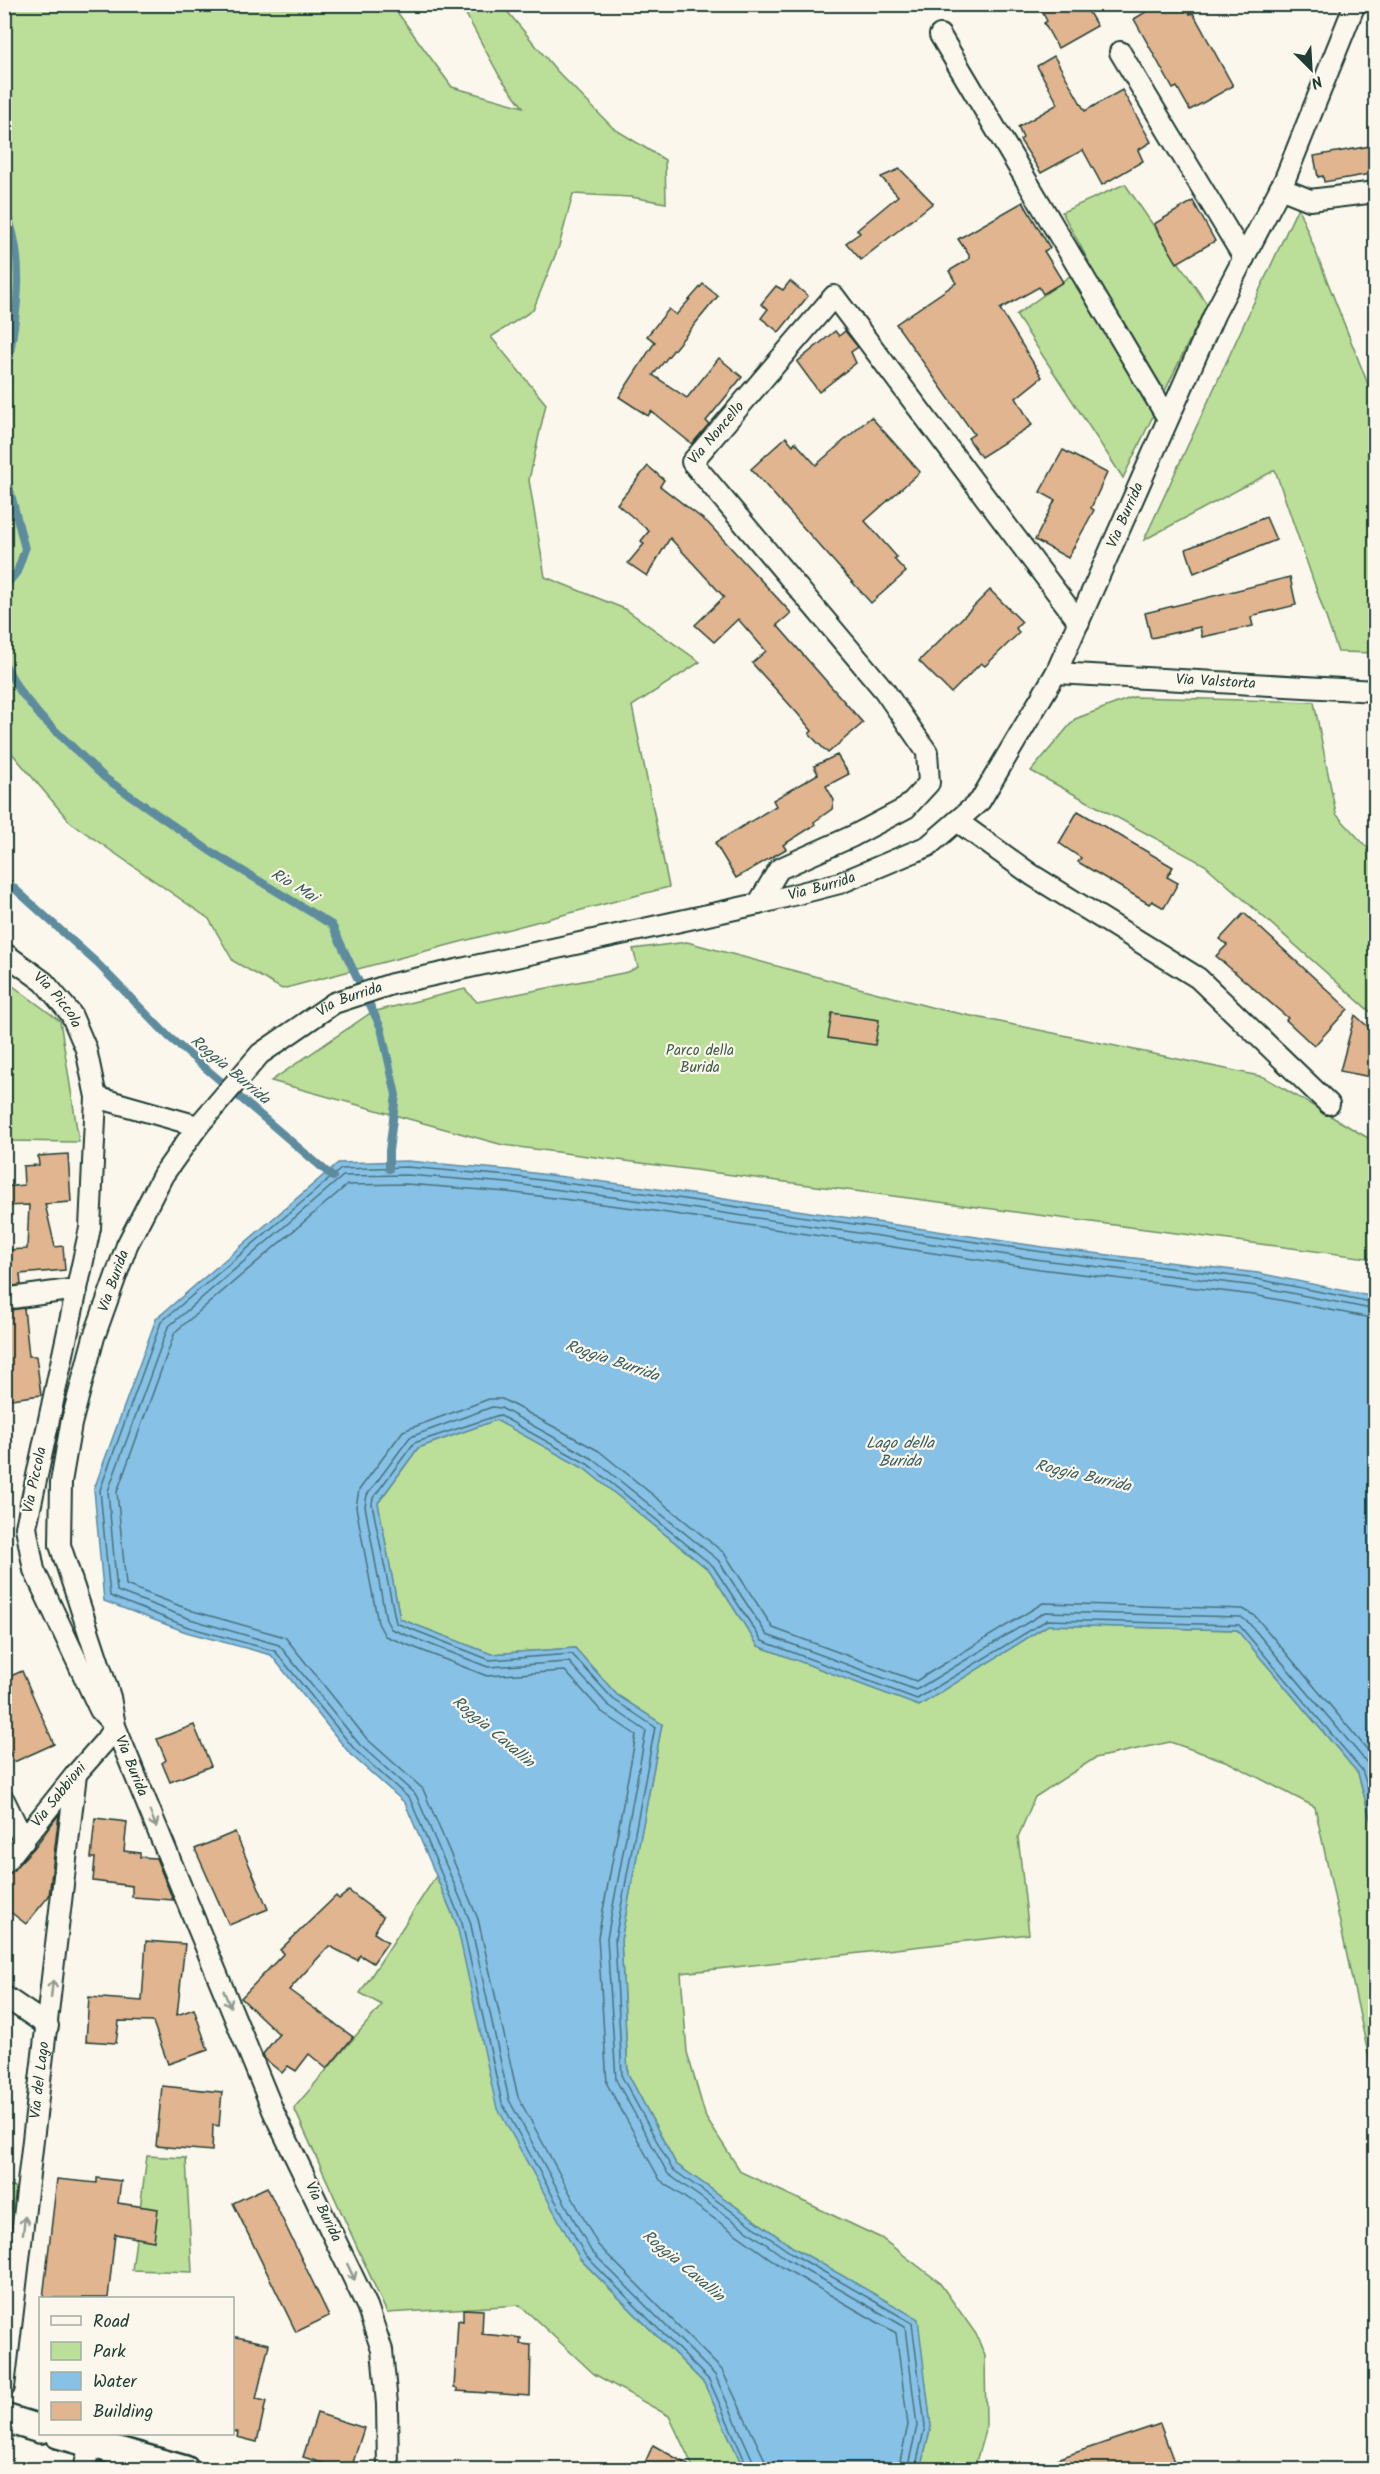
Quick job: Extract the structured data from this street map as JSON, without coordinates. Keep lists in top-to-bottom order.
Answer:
{
  "streets": {
    "street": [
      "Via Noncello",
      "Via Burrida",
      "Via Valstorta",
      "Via Piccola",
      "Via Burida",
      "Via Sabbioni",
      "Via del Lago"
    ]
  },
  "crossings": [
    ["Via Noncello", "Via Burrida"],
    ["Via Burrida", "Via Valstorta"],
    ["Via Burrida", "Via Burida"],
    ["Via Piccola", "Via Burida"],
    ["Via Piccola", "Via Sabbioni"],
    ["Via Burida", "Via Sabbioni"],
    ["Via Sabbioni", "Via del Lago"]
  ],
  "one_way": ["Via Burida", "Via del Lago"],
  "water": [
    "Rio Mai",
    "Roggia Burrida",
    "Lago della Burida",
    "Roggia Cavallin"
  ],
  "parks": ["Parco della Burida"],
  "legend": [
    "Road",
    "Park",
    "Water",
    "Building"
  ],
  "north": "bottom right"
}
